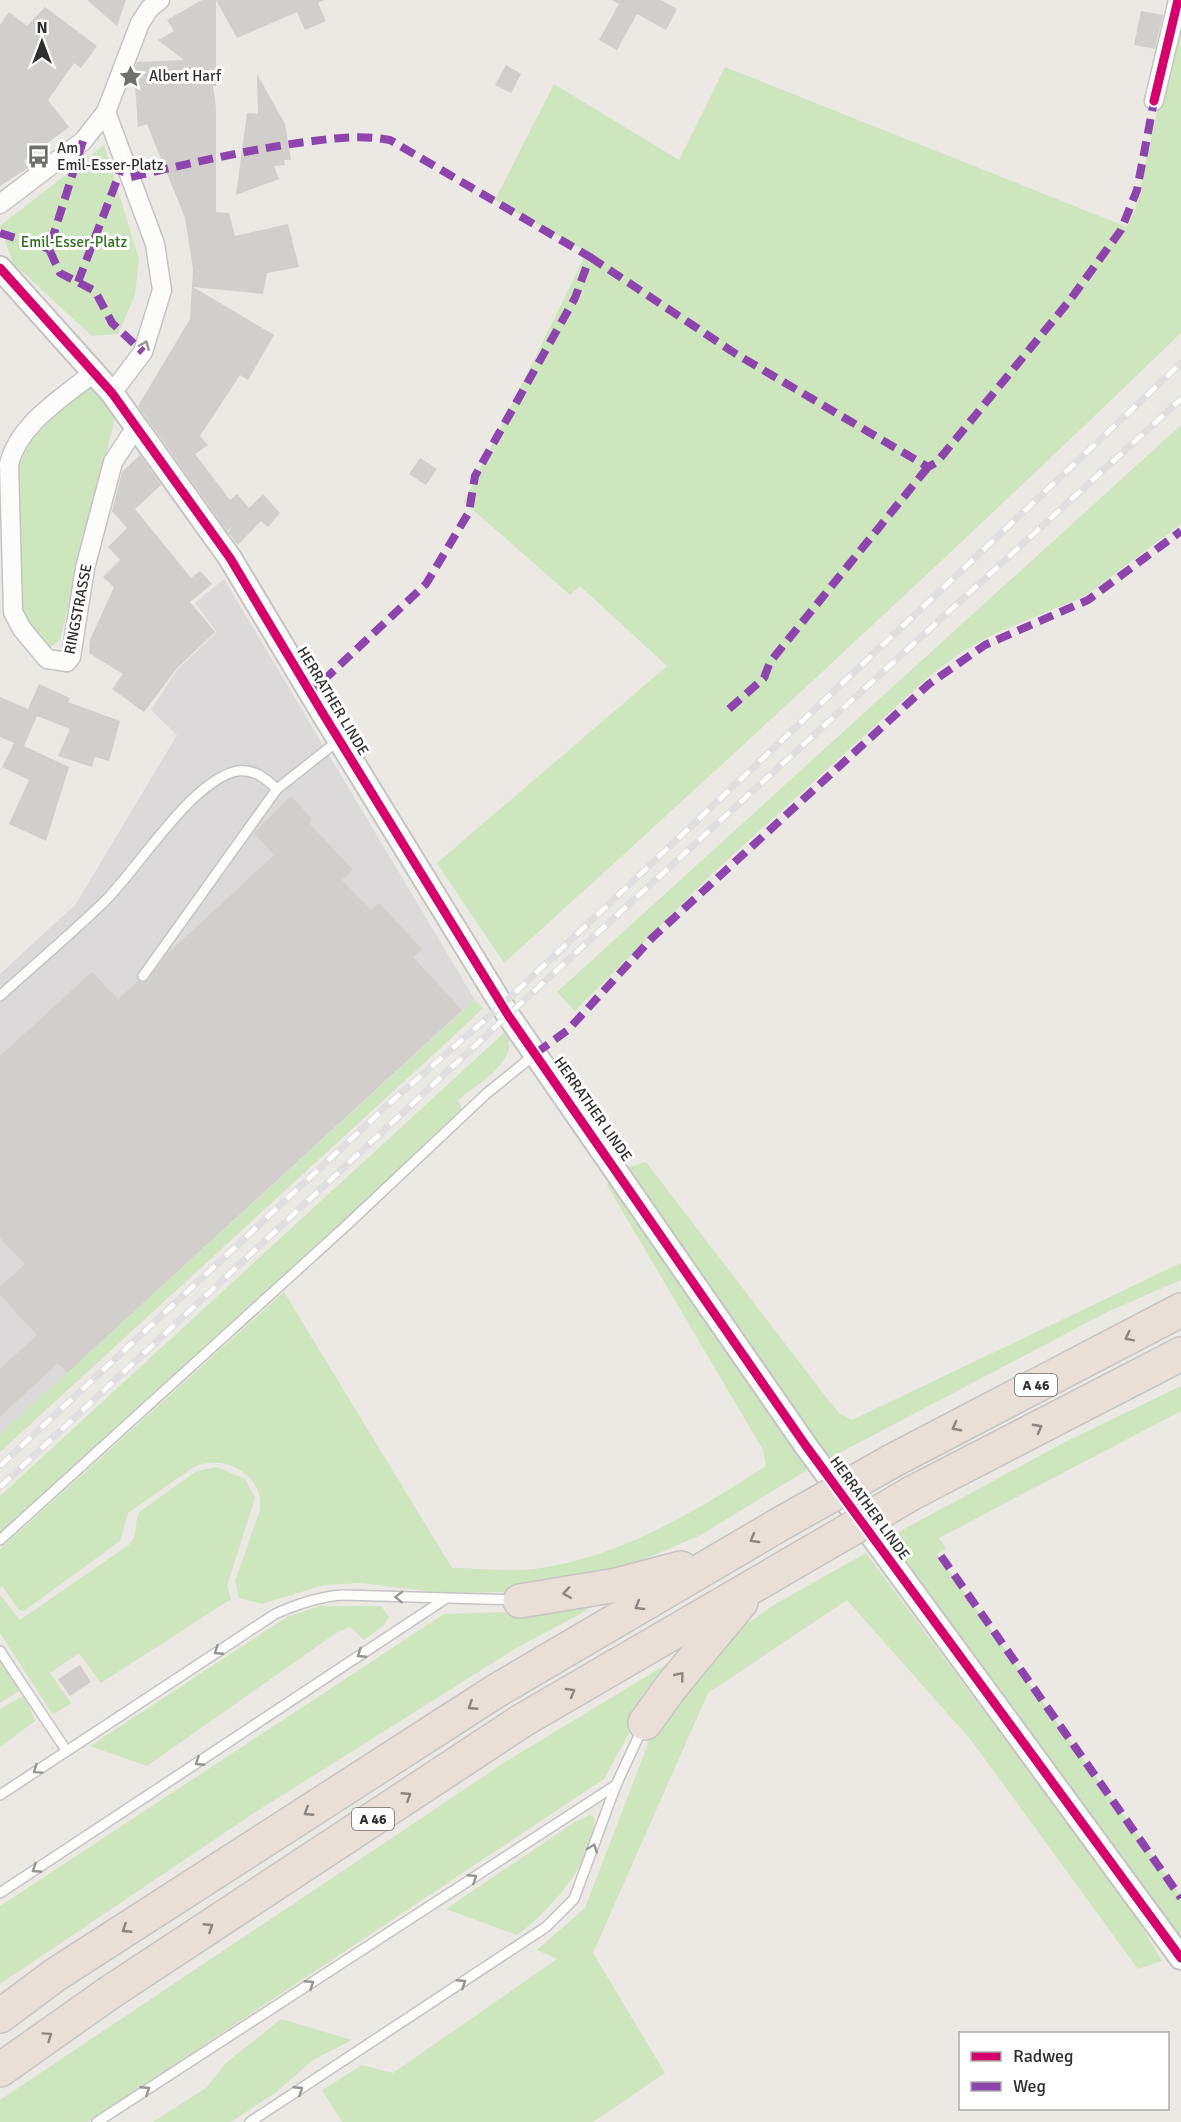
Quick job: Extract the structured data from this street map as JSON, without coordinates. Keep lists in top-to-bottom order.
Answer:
{
  "streets": {
    "highway": ["A 46"],
    "street": ["RINGSTRASSE", "HERRATHER LINDE"]
  },
  "crossings": [
    ["RINGSTRASSE", "HERRATHER LINDE"]
  ],
  "parks": ["Emil-Esser-Platz"],
  "places": {
    "place": ["Albert Harf"],
    "bus stop": ["Am Emil-Esser-Platz"]
  },
  "legend": ["Radweg", "Weg"],
  "north": "top"
}
